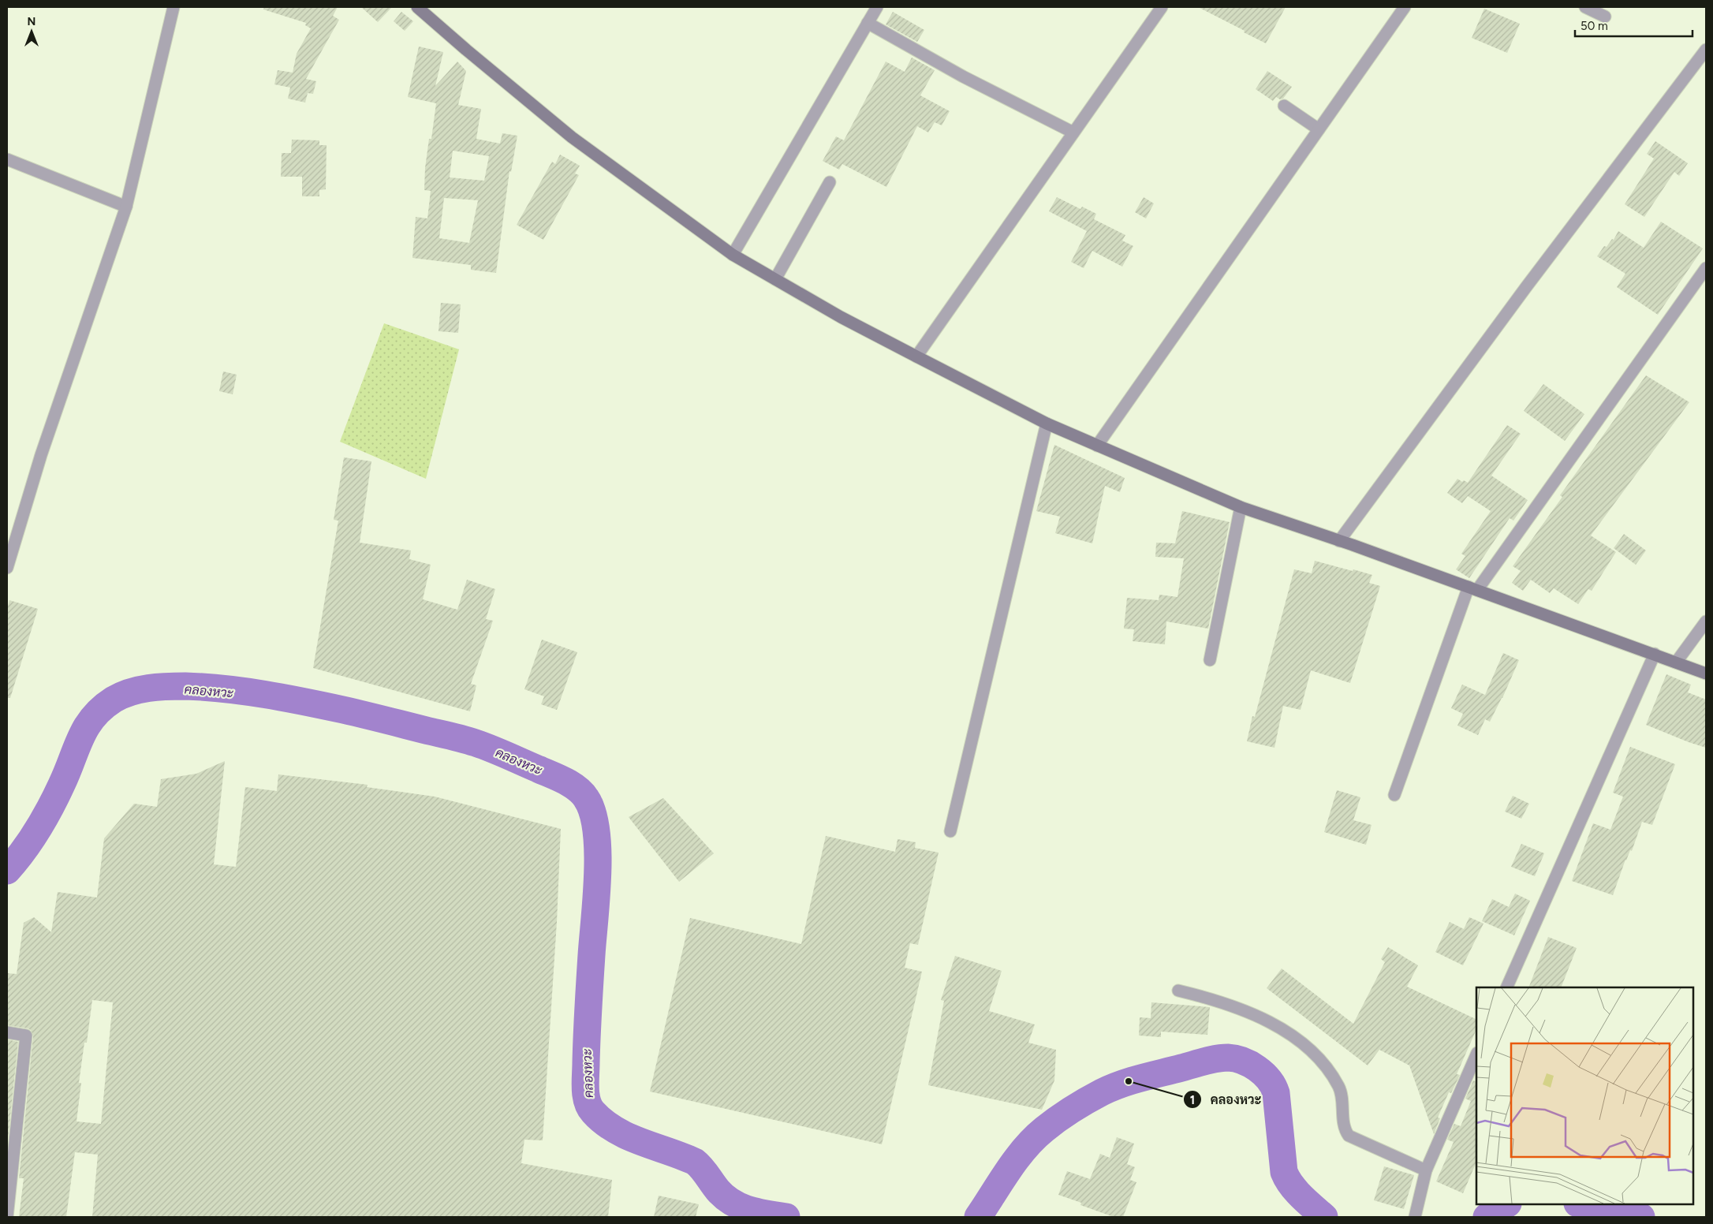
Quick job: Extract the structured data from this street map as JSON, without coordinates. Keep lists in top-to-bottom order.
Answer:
{
  "water": ["คลองหวะ"],
  "places": ["คลองหวะ"],
  "scale_bar": "50 m",
  "north": "top"
}
